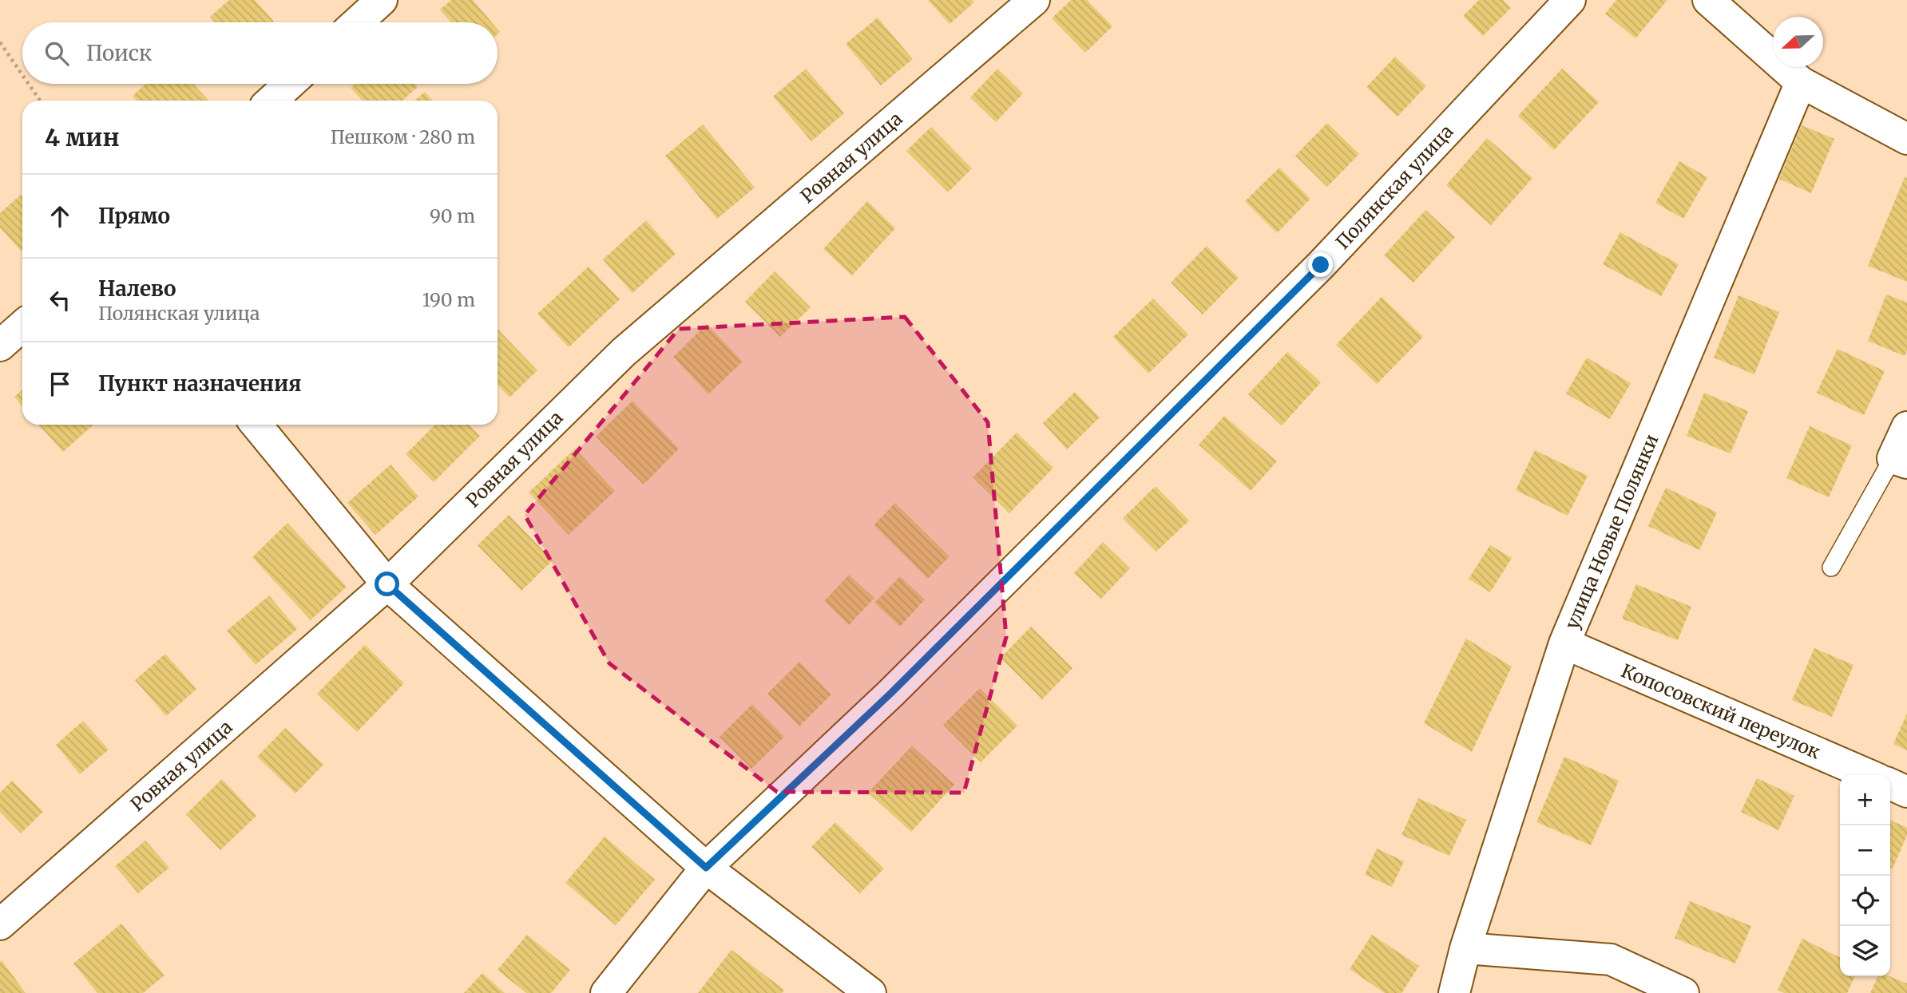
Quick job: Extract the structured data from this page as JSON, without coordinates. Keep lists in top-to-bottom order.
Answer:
{
  "streets": {
    "street": [
      "Ровная улица",
      "Полянская улица",
      "улица Новые Полянки",
      "Копосовский переулок"
    ]
  },
  "crossings": [
    ["улица Новые Полянки", "Копосовский переулок"]
  ],
  "north": "left",
  "page": {
    "search": "Поиск",
    "heading": ["4 мин", "Пешком · 280 m"],
    "list": [
      ["Прямо", "90 m"],
      ["Налево", "Полянская улица", "190 m"],
      "Пункт назначения"
    ],
    "map_buttons": ["+", "−"]
  }
}
